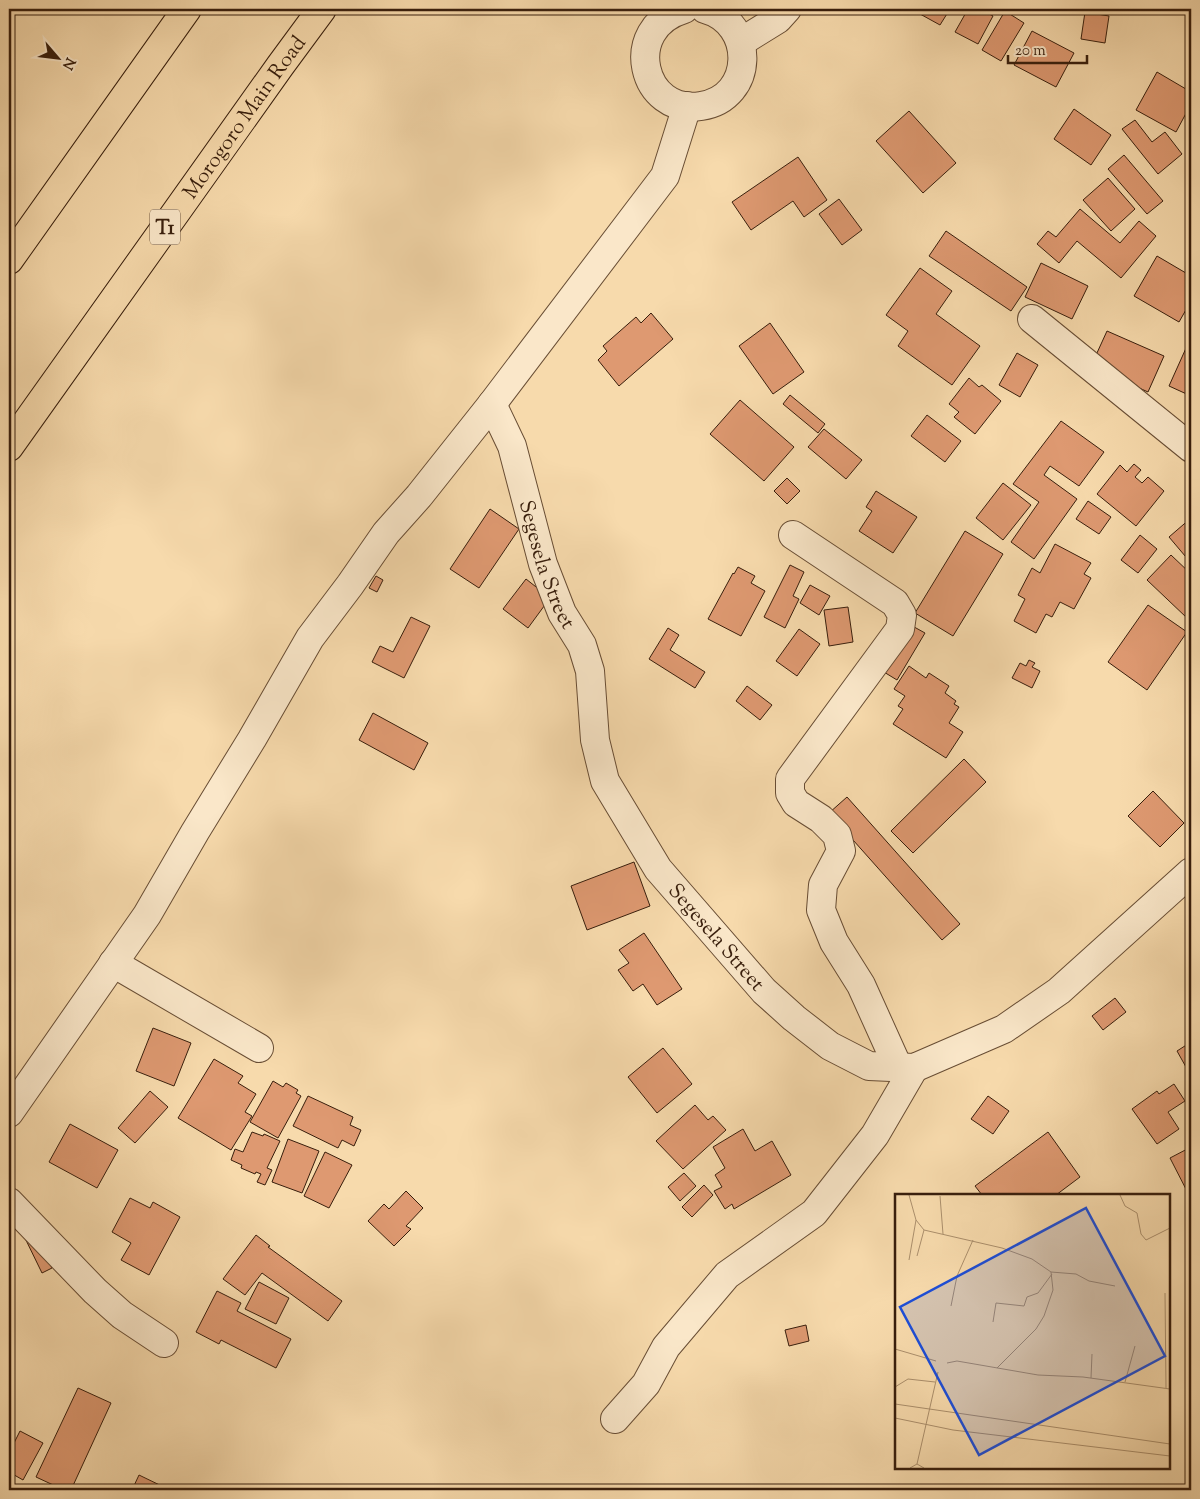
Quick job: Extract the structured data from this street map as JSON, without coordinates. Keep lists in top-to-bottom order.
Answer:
{
  "streets": {
    "highway": ["Morogoro Main Road", "T1"],
    "street": ["Segesela Street"]
  },
  "scale_bar": "20 m",
  "north": "bottom right"
}
